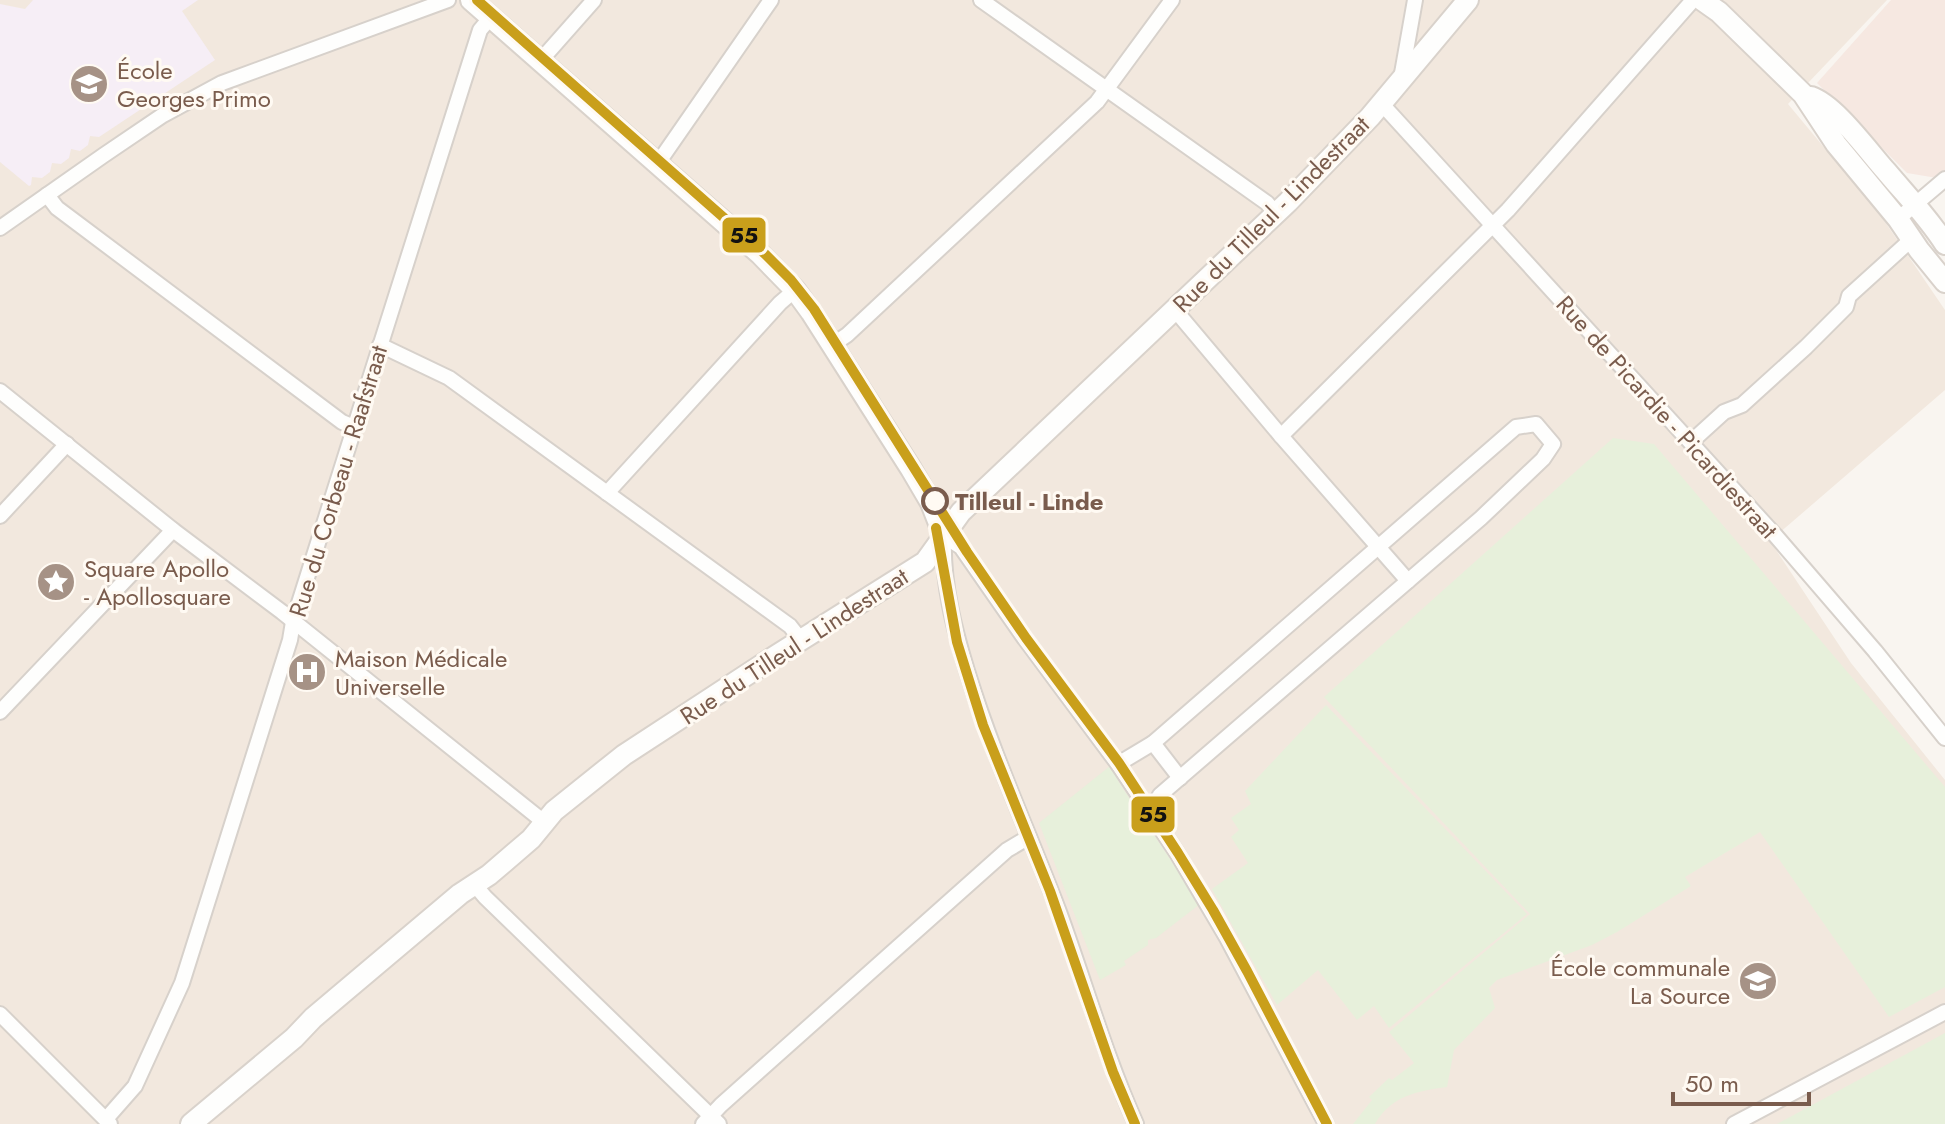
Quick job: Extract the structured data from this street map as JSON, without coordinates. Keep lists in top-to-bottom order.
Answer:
{
  "streets": {
    "street": ["Rue du Tilleul - Lindestraat", "Rue de Picardie - Picardiestraat", "Rue du Corbeau - Raafstraat"]
  },
  "crossings": [
    ["Rue du Tilleul - Lindestraat", "Rue de Picardie - Picardiestraat"]
  ],
  "places": {
    "school or university": ["École Georges Primo", "École communale La Source"],
    "other": ["Tilleul - Linde"],
    "place": ["Square Apollo - Apollosquare"],
    "hospital": ["Maison Médicale Universelle"]
  },
  "lines": ["transit line 55"],
  "scale_bar": "50 m"
}
